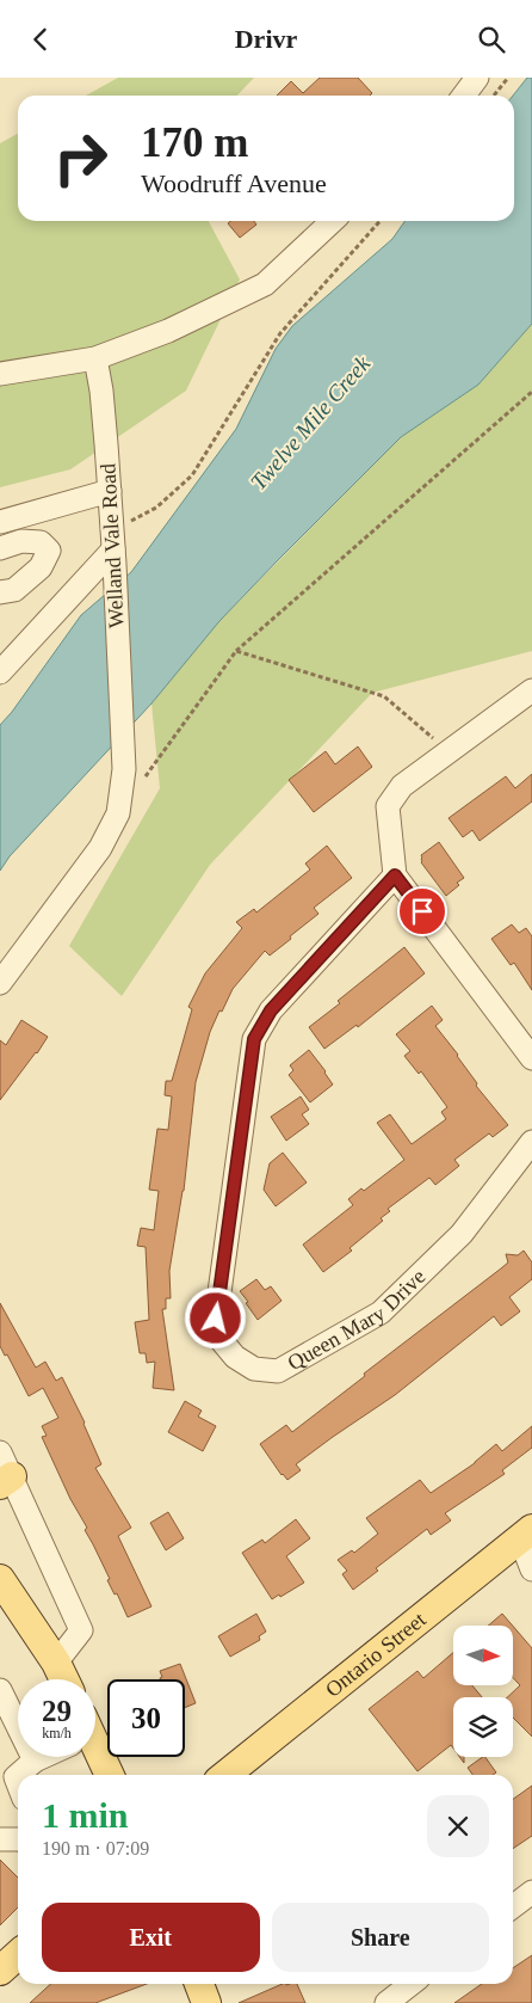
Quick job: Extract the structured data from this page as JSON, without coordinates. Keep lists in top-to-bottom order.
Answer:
{
  "streets": {
    "main road": ["Ontario Street"],
    "street": ["Welland Vale Road", "Queen Mary Drive"]
  },
  "water": ["Twelve Mile Creek"],
  "north": "right",
  "page": {
    "header": "Drivr",
    "turn": ["170 m", "Woodruff Avenue"],
    "speed": "29 km/h",
    "limit": "30",
    "heading": ["1 min", "190 m · 07:09"],
    "buttons": ["Exit", "Share"]
  }
}
